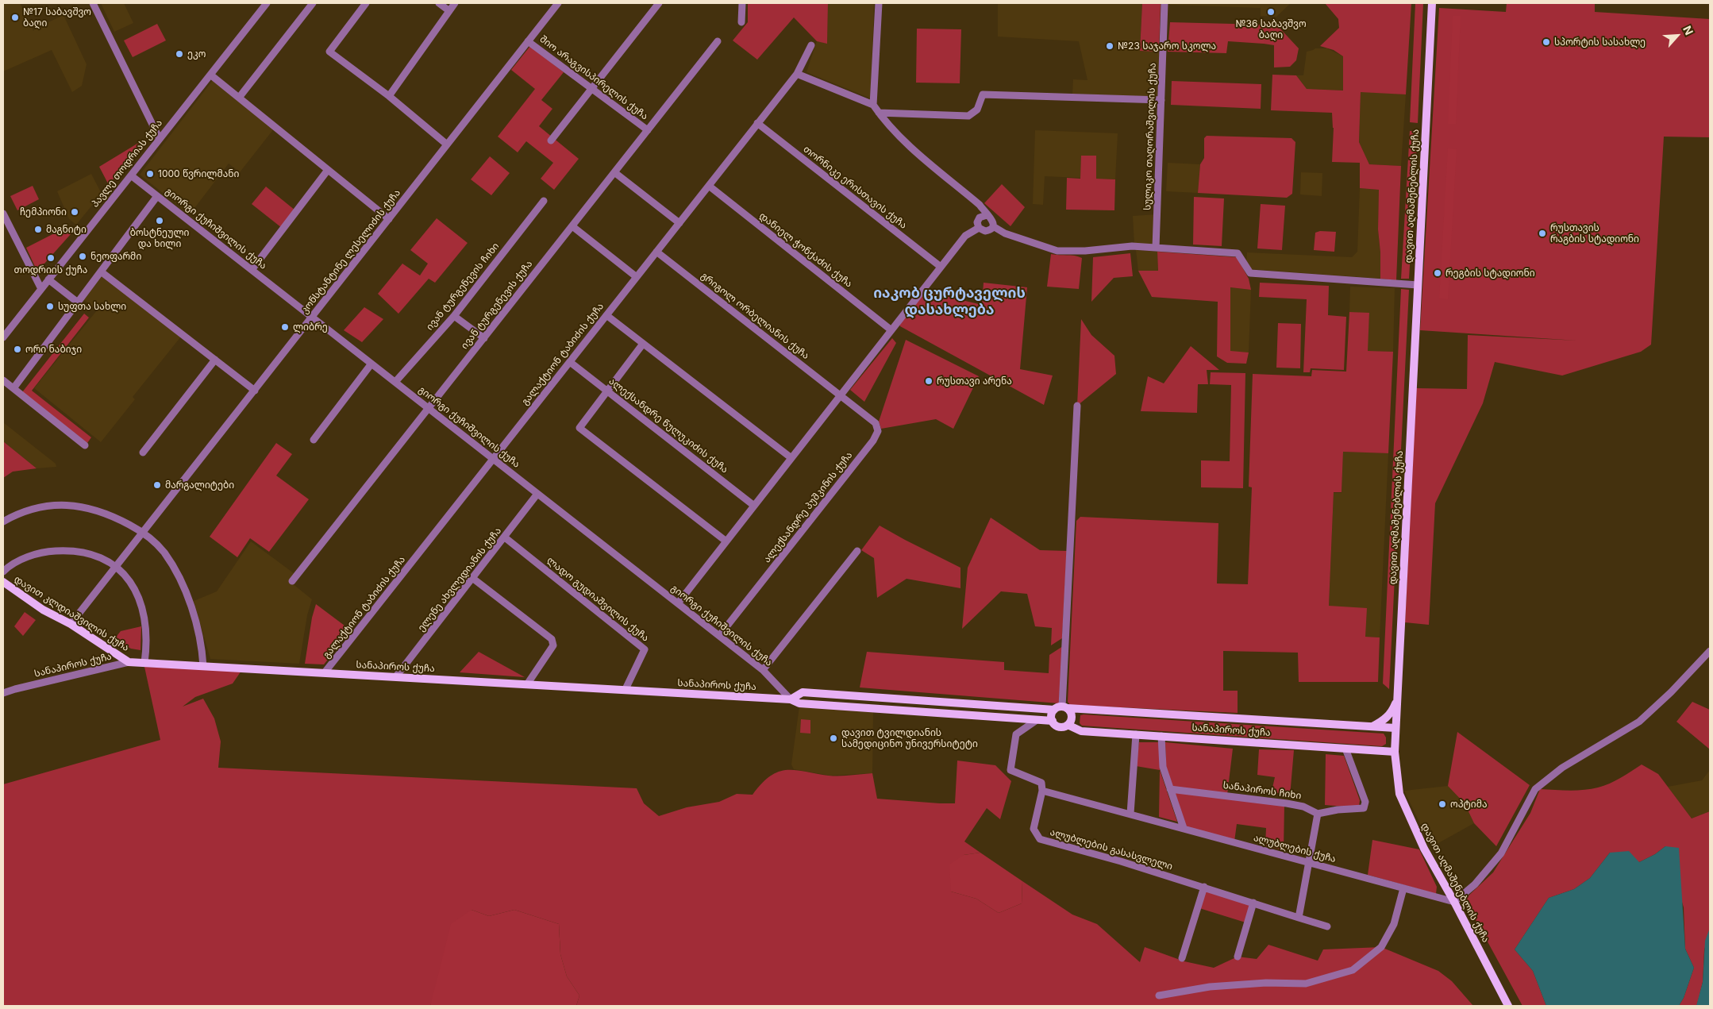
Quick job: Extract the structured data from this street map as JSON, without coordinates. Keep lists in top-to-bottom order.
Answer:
{
  "streets": {
    "main road": ["დავით აღმაშენებლის ქუჩა", "დავით კლდიაშვილის ქუჩა", "სანაპიროს ქუჩა"],
    "street": [
      "შიო არაგვისპირელის ქუჩა",
      "სულიკო თაღორაშვილის ქუჩა",
      "პავლე თოდრიას ქუჩა",
      "თორნიკე ერისთავის ქუჩა",
      "გიორგი ქუჩიშვილის ქუჩა",
      "დანიელ ჭონქაძის ქუჩა",
      "კონსტანტინე ლესელიძის ქუჩა",
      "ივან ტურგენევის ჩიხი",
      "ივან ტურგენევის ქუჩა",
      "გრიგოლ ორბელიანის ქუჩა",
      "გალაქტიონ ტაბიძის ქუჩა",
      "ალექსანდრე წულუკიძის ქუჩა",
      "ალექსანდრე პუშკინის ქუჩა",
      "ელენე ახვლედიანის ქუჩა",
      "ლადო გუდიაშვილის ქუჩა",
      "სანაპიროს ჩიხი",
      "ალუბლების ქუჩა",
      "ალუბლების გასასვლელი"
    ]
  },
  "crossings": [
    ["შიო არაგვისპირელის ქუჩა", "კონსტანტინე ლესელიძის ქუჩა"],
    ["შიო არაგვისპირელის ქუჩა", "ივან ტურგენევის ქუჩა"],
    ["პავლე თოდრიას ქუჩა", "გიორგი ქუჩიშვილის ქუჩა"],
    ["თორნიკე ერისთავის ქუჩა", "გალაქტიონ ტაბიძის ქუჩა"],
    ["დავით აღმაშენებლის ქუჩა", "სანაპიროს ქუჩა"],
    ["დავით აღმაშენებლის ქუჩა", "ალუბლების ქუჩა"],
    ["გიორგი ქუჩიშვილის ქუჩა", "კონსტანტინე ლესელიძის ქუჩა"],
    ["გიორგი ქუჩიშვილის ქუჩა", "ივან ტურგენევის ჩიხი"],
    ["გიორგი ქუჩიშვილის ქუჩა", "ივან ტურგენევის ქუჩა"],
    ["გიორგი ქუჩიშვილის ქუჩა", "გალაქტიონ ტაბიძის ქუჩა"],
    ["გიორგი ქუჩიშვილის ქუჩა", "ალექსანდრე პუშკინის ქუჩა"],
    ["გიორგი ქუჩიშვილის ქუჩა", "ელენე ახვლედიანის ქუჩა"],
    ["გიორგი ქუჩიშვილის ქუჩა", "სანაპიროს ქუჩა"],
    ["დანიელ ჭონქაძის ქუჩა", "გალაქტიონ ტაბიძის ქუჩა"],
    ["კონსტანტინე ლესელიძის ქუჩა", "დავით კლდიაშვილის ქუჩა"],
    ["გრიგოლ ორბელიანის ქუჩა", "გალაქტიონ ტაბიძის ქუჩა"],
    ["გრიგოლ ორბელიანის ქუჩა", "ალექსანდრე პუშკინის ქუჩა"],
    ["გალაქტიონ ტაბიძის ქუჩა", "ალექსანდრე წულუკიძის ქუჩა"],
    ["გალაქტიონ ტაბიძის ქუჩა", "სანაპიროს ქუჩა"],
    ["ელენე ახვლედიანის ქუჩა", "ლადო გუდიაშვილის ქუჩა"],
    ["ელენე ახვლედიანის ქუჩა", "სანაპიროს ქუჩა"],
    ["ლადო გუდიაშვილის ქუჩა", "სანაპიროს ქუჩა"],
    ["დავით კლდიაშვილის ქუჩა", "სანაპიროს ქუჩა"],
    ["ალუბლების ქუჩა", "ალუბლების გასასვლელი"]
  ],
  "districts": ["იაკობ ცურტაველის დასახლება"],
  "places": [
    "№36 საბავშვო ბაღი",
    "№17 საბავშვო ბაღი",
    "სპორტის სასახლე",
    "№23 საჯარო სკოლა",
    "ეკო",
    "1000 წვრილმანი",
    "ჩემპიონი",
    "ბოსტნეული და ხილი",
    "მაგნიტი",
    "რუსთავის რაგბის სტადიონი",
    "ნეოფარმი",
    "თოდრიის ქუჩა",
    "რეგბის სტადიონი",
    "სუფთა სახლი",
    "ლიბრე",
    "ორი ნაბიჯი",
    "რუსთავი არენა",
    "მარგალიტები",
    "დავით ტვილდიანის სამედიცინო უნივერსიტეტი",
    "ოპტიმა"
  ],
  "north": "top right"
}
